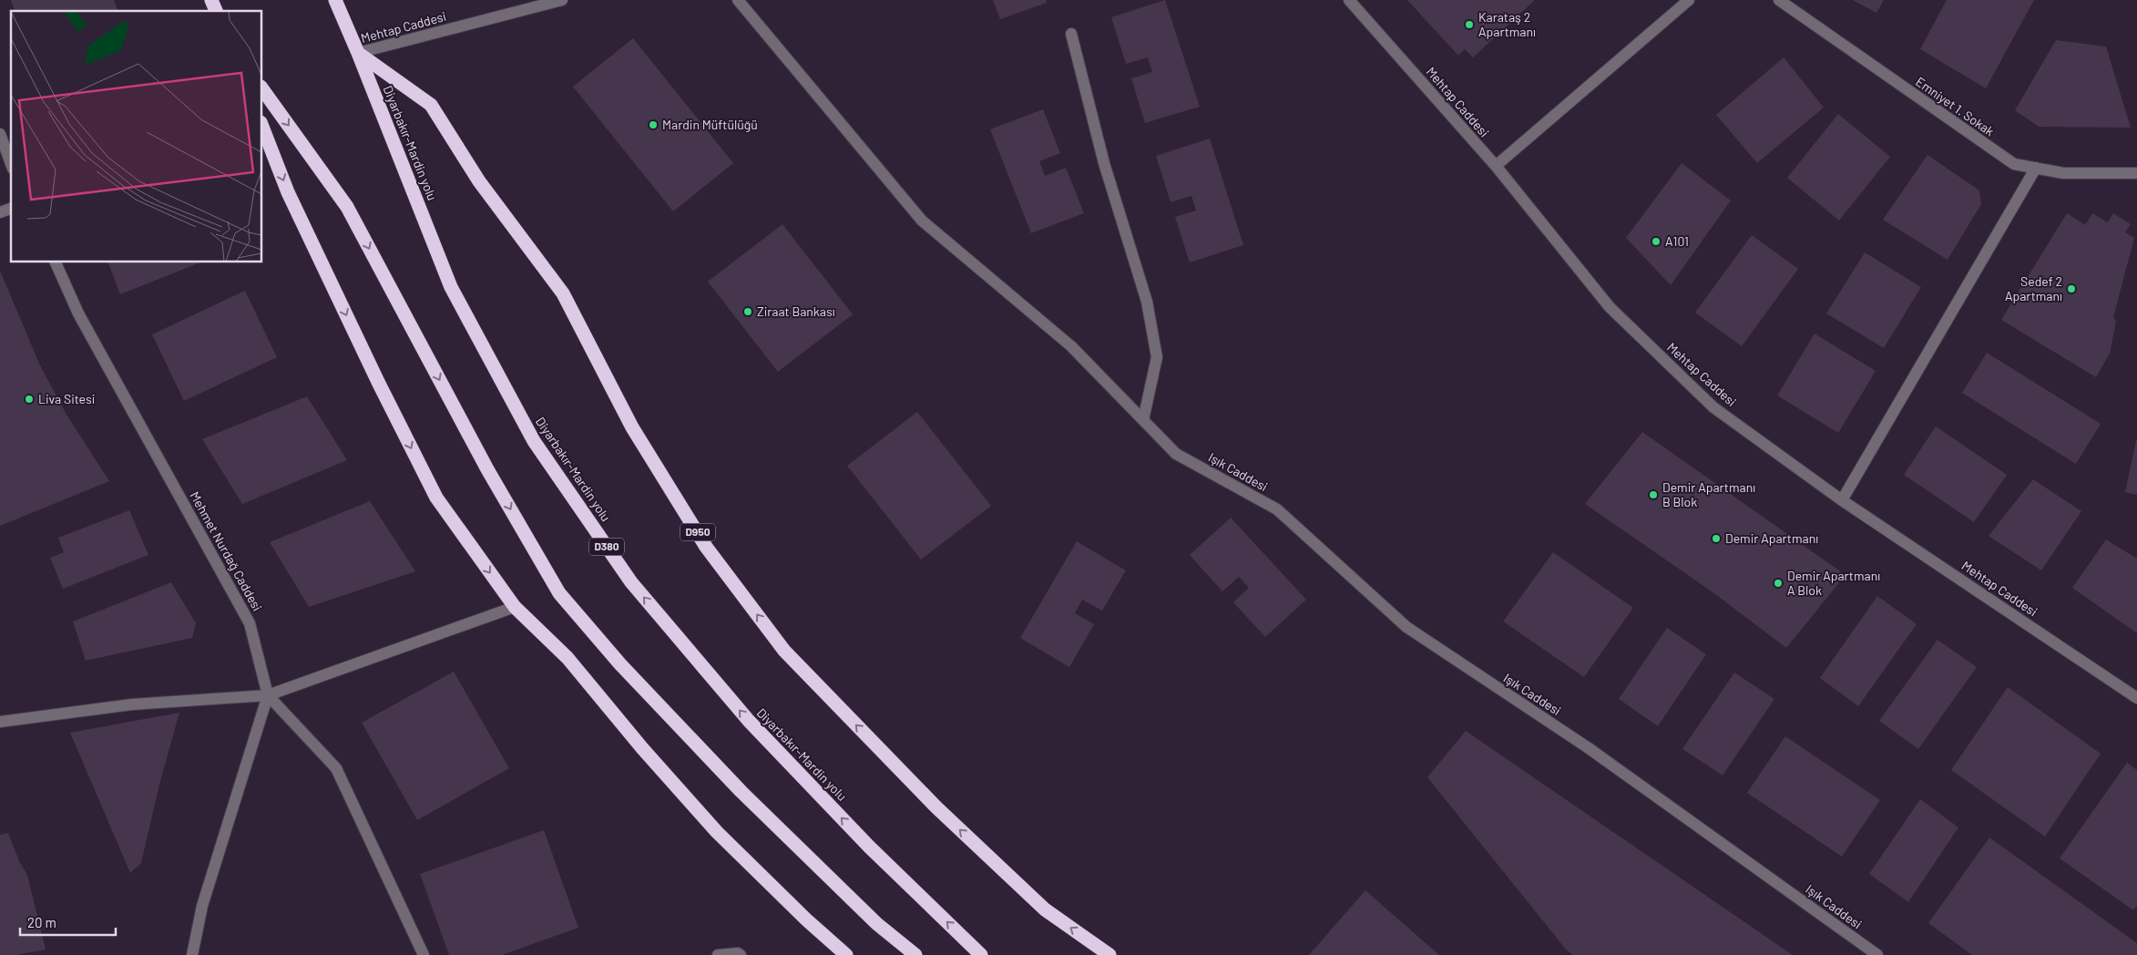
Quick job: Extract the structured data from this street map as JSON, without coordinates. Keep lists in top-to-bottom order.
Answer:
{
  "streets": {
    "highway": ["Diyarbakır-Mardin yolu", "D950", "D380"],
    "street": [
      "Mehtap Caddesi",
      "Emniyet 1. Sokak",
      "Işık Caddesi",
      "Mehmet Nurdağ Caddesi"
    ]
  },
  "crossings": [
    ["Mehtap Caddesi", "Diyarbakır-Mardin yolu"],
    ["Mehtap Caddesi", "D950"],
    ["Diyarbakır-Mardin yolu", "D950"]
  ],
  "places": [
    "Karataş 2 Apartmanı",
    "Mardin Müftülüğü",
    "A101",
    "Sedef 2 Apartmanı",
    "Ziraat Bankası",
    "Liva Sitesi",
    "Demir Apartmanı B Blok",
    "Demir Apartmanı",
    "Demir Apartmanı A Blok"
  ],
  "scale_bar": "20 m"
}
